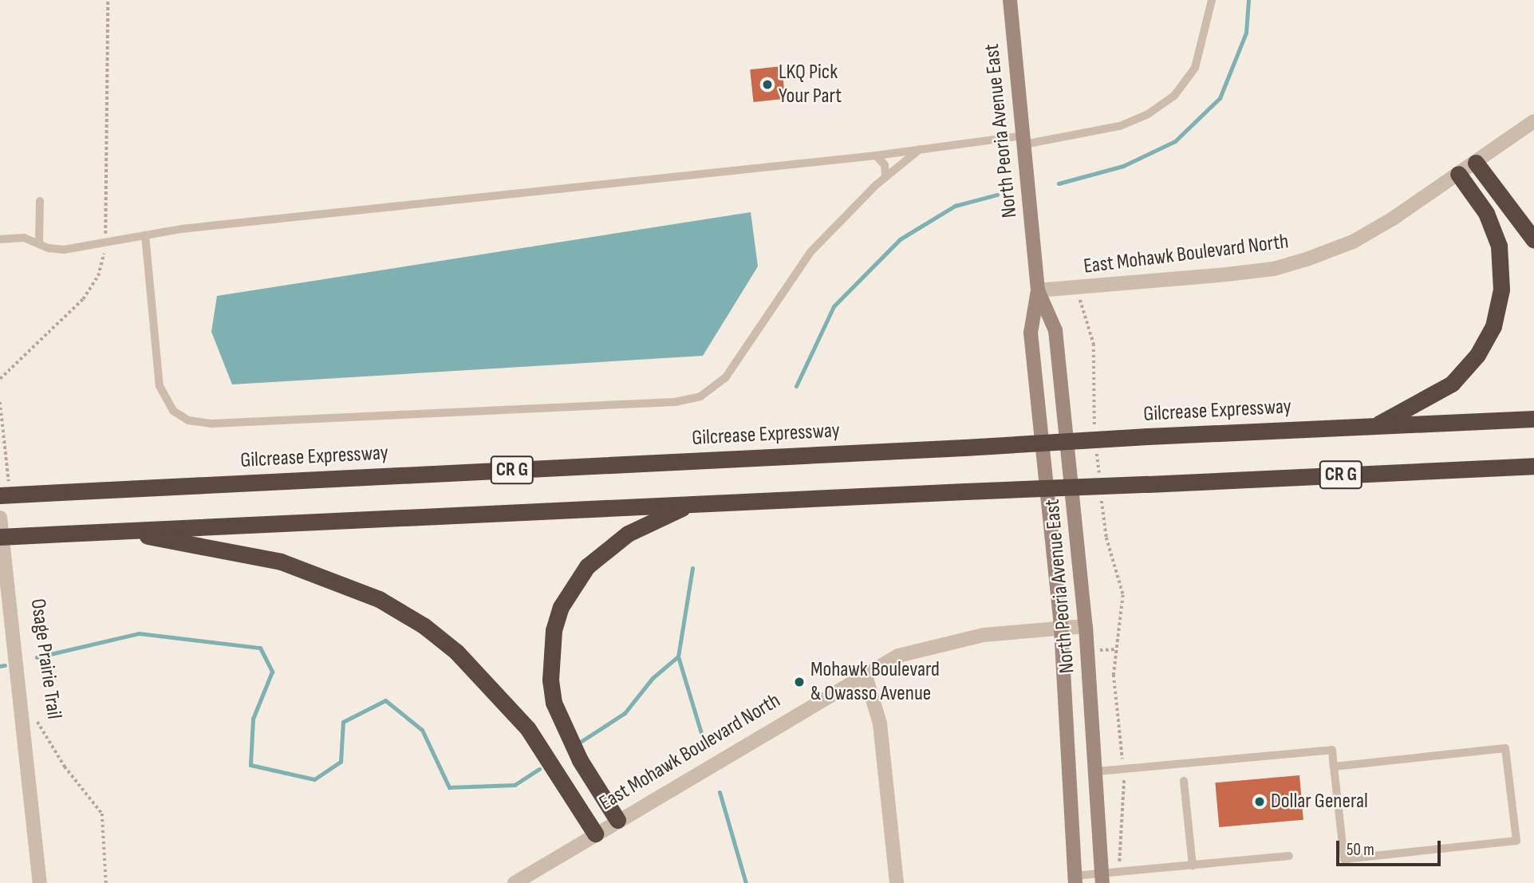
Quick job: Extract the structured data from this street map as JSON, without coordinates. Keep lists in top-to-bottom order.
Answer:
{
  "streets": {
    "highway": ["Gilcrease Expressway", "CR G"],
    "main road": ["North Peoria Avenue East"],
    "street": ["East Mohawk Boulevard North"],
    "path": ["Osage Prairie Trail"]
  },
  "crossings": [
    ["North Peoria Avenue East", "East Mohawk Boulevard North"]
  ],
  "places": ["LKQ Pick Your Part", "Mohawk Boulevard & Owasso Avenue", "Dollar General"],
  "scale_bar": "50 m"
}
